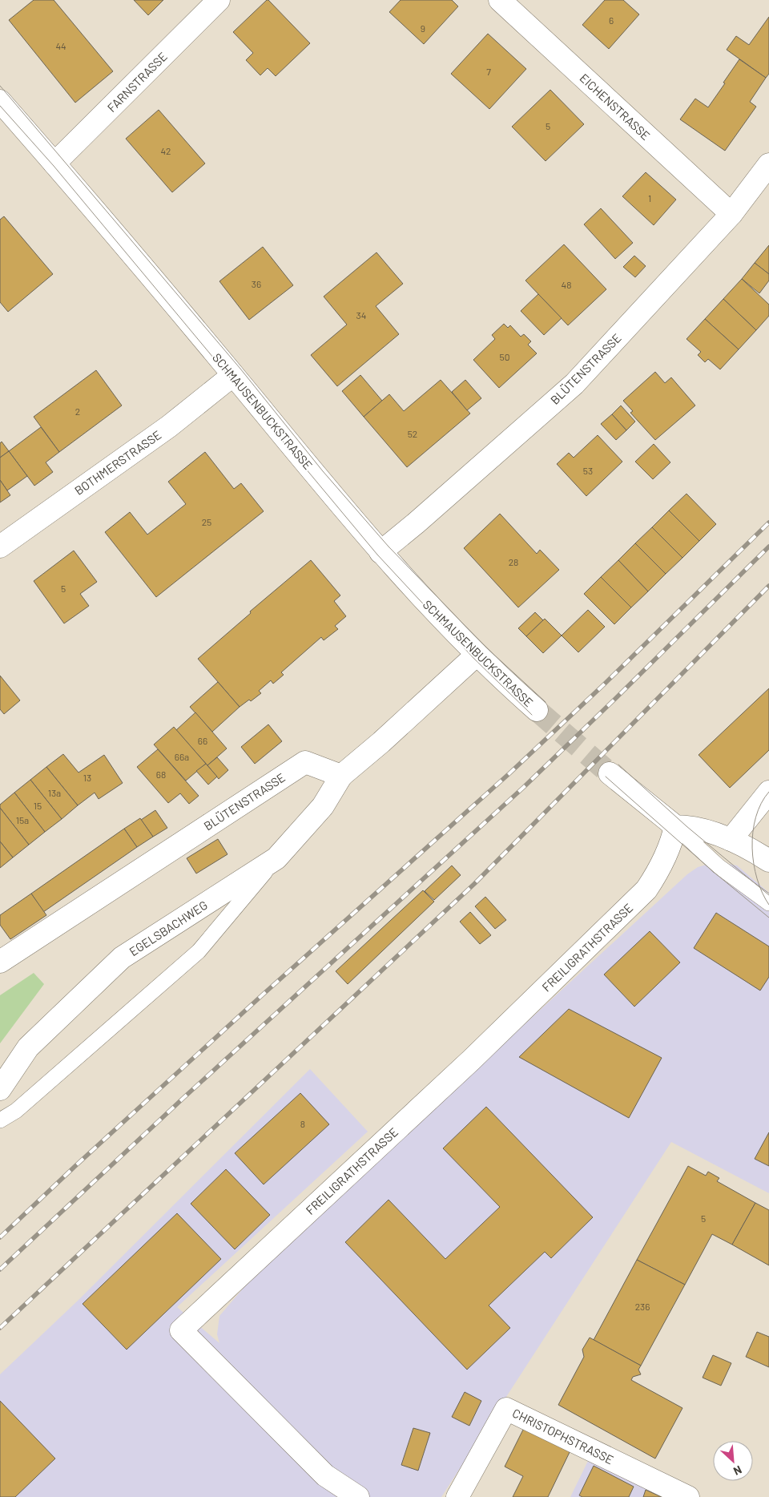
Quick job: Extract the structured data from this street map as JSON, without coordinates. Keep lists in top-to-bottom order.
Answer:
{
  "streets": {
    "street": [
      "FARNSTRASSE",
      "EICHENSTRASSE",
      "BLÜTENSTRASSE",
      "SCHMAUSENBUCKSTRASSE",
      "BOTHMERSTRASSE",
      "EGELSBACHWEG",
      "FREILIGRATHSTRASSE",
      "CHRISTOPHSTRASSE"
    ]
  },
  "crossings": [
    ["FARNSTRASSE", "SCHMAUSENBUCKSTRASSE"],
    ["EICHENSTRASSE", "BLÜTENSTRASSE"],
    ["BLÜTENSTRASSE", "SCHMAUSENBUCKSTRASSE"],
    ["BLÜTENSTRASSE", "EGELSBACHWEG"],
    ["SCHMAUSENBUCKSTRASSE", "BOTHMERSTRASSE"]
  ],
  "house_numbers": [
    "6",
    "9",
    "44",
    "7",
    "5",
    "42",
    "1",
    "36",
    "48",
    "34",
    "50",
    "2",
    "52",
    "53",
    "25",
    "28",
    "5",
    "66",
    "66a",
    "68",
    "13",
    "13a",
    "15",
    "15a",
    "8",
    "5",
    "236"
  ],
  "north": "bottom right"
}
